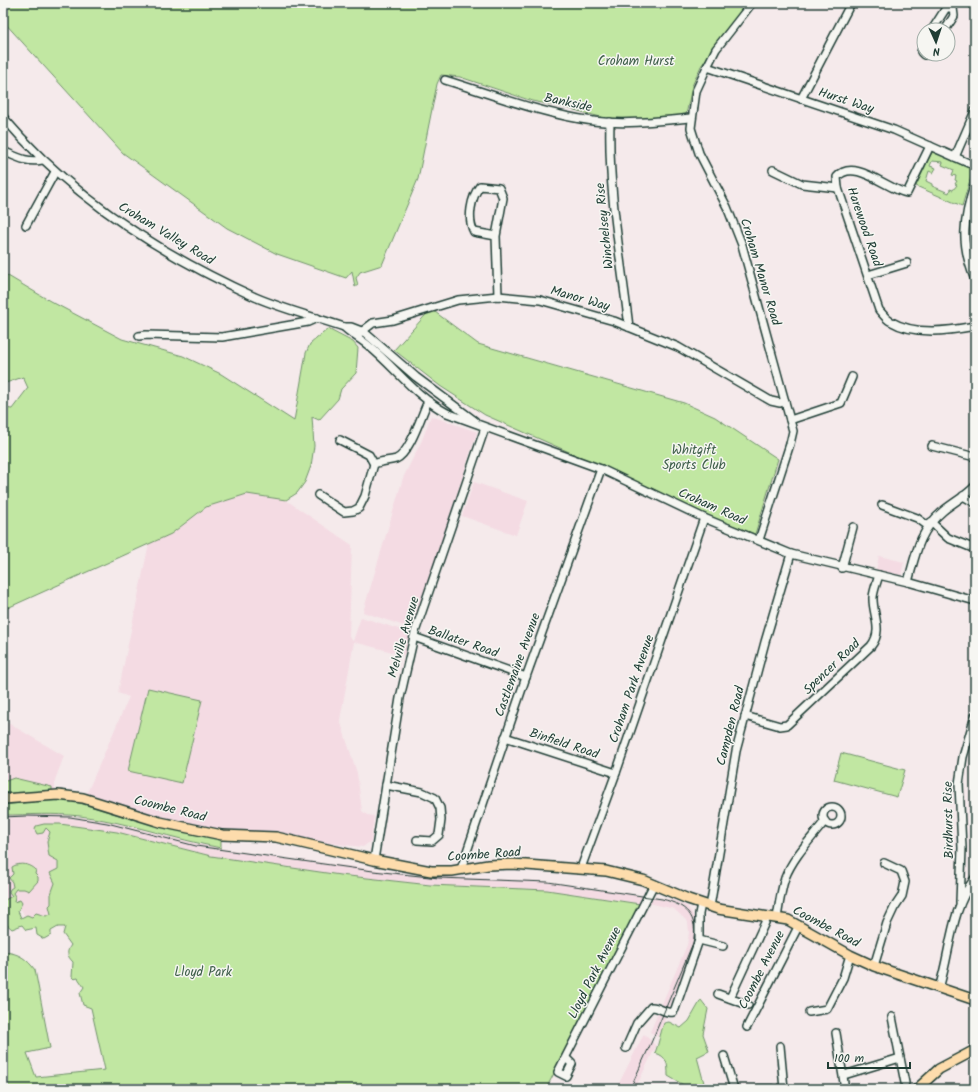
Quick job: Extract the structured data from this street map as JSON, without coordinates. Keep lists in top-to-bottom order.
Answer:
{
  "streets": {
    "main road": ["Coombe Road"],
    "street": [
      "Hurst Way",
      "Bankside",
      "Winchelsey Rise",
      "Harewood Road",
      "Croham Valley Road",
      "Croham Manor Road",
      "Manor Way",
      "Croham Road",
      "Melville Avenue",
      "Ballater Road",
      "Castlemaine Avenue",
      "Spencer Road",
      "Croham Park Avenue",
      "Campden Road",
      "Binfield Road",
      "Birdhurst Rise",
      "Coombe Avenue",
      "Lloyd Park Avenue"
    ]
  },
  "crossings": [
    ["Hurst Way", "Harewood Road"],
    ["Hurst Way", "Croham Manor Road"],
    ["Bankside", "Winchelsey Rise"],
    ["Bankside", "Croham Manor Road"],
    ["Winchelsey Rise", "Manor Way"],
    ["Croham Valley Road", "Manor Way"],
    ["Croham Valley Road", "Croham Road"],
    ["Croham Manor Road", "Manor Way"],
    ["Croham Manor Road", "Croham Road"],
    ["Croham Road", "Melville Avenue"],
    ["Croham Road", "Castlemaine Avenue"],
    ["Croham Road", "Spencer Road"],
    ["Croham Road", "Croham Park Avenue"],
    ["Croham Road", "Campden Road"],
    ["Melville Avenue", "Ballater Road"],
    ["Melville Avenue", "Coombe Road"],
    ["Ballater Road", "Castlemaine Avenue"],
    ["Castlemaine Avenue", "Binfield Road"],
    ["Castlemaine Avenue", "Coombe Road"],
    ["Spencer Road", "Campden Road"],
    ["Croham Park Avenue", "Binfield Road"],
    ["Croham Park Avenue", "Coombe Road"],
    ["Campden Road", "Coombe Road"],
    ["Coombe Road", "Coombe Avenue"],
    ["Coombe Road", "Lloyd Park Avenue"]
  ],
  "parks": ["Croham Hurst", "Whitgift Sports Club", "Lloyd Park"],
  "scale_bar": "100 m",
  "north": "bottom"
}
